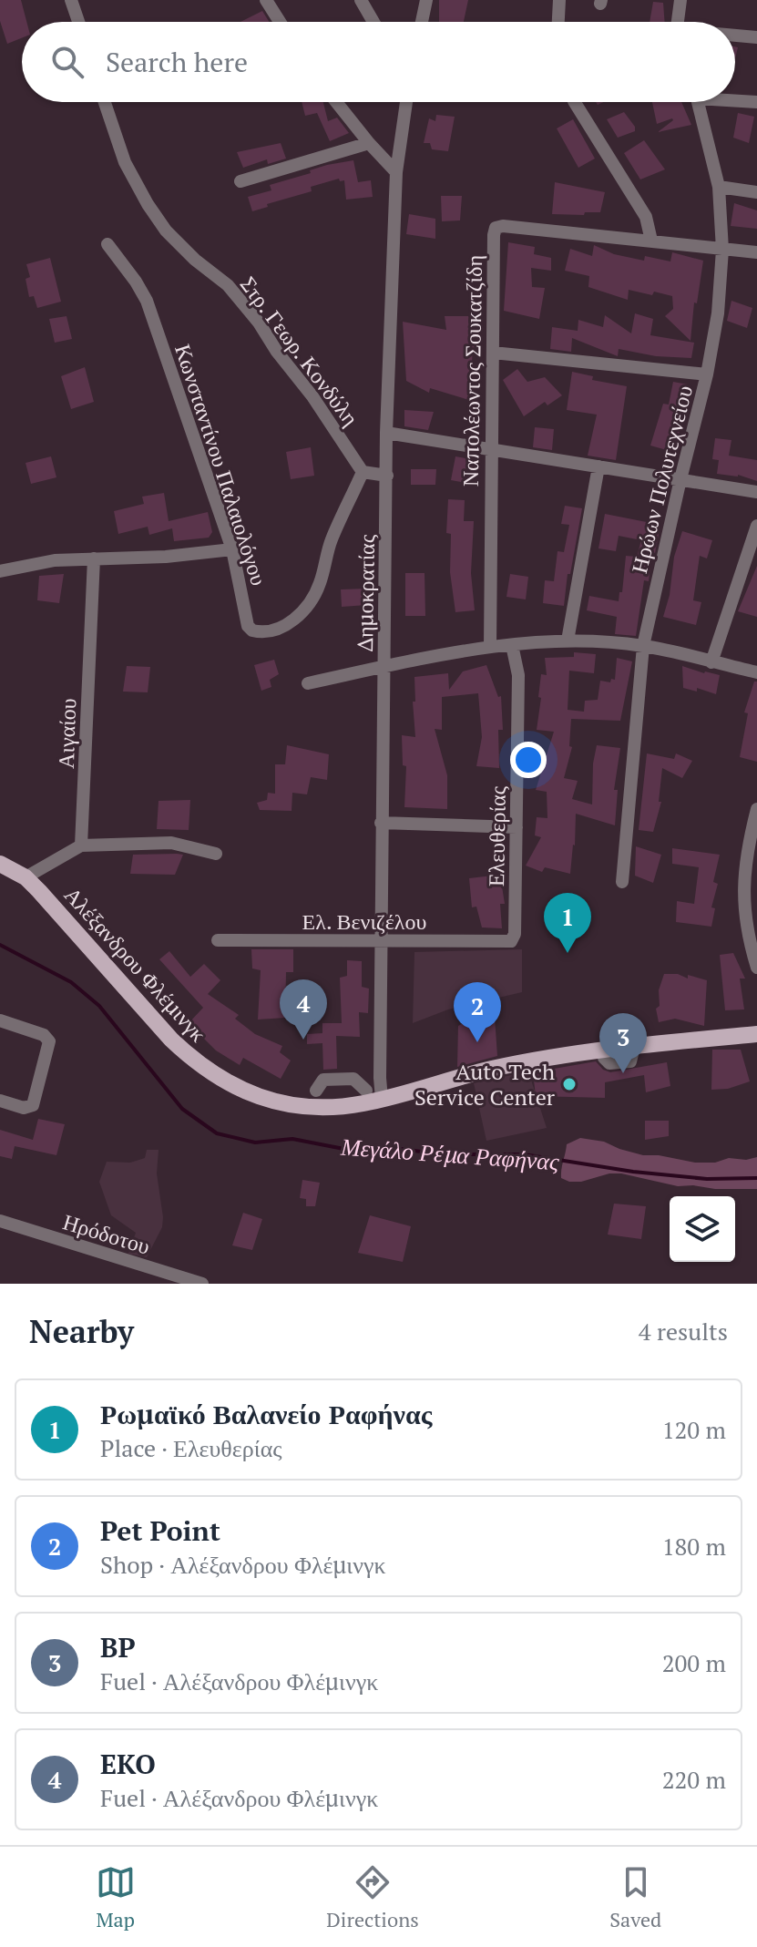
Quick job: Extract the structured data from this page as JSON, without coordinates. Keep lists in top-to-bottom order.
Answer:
{
  "streets": {
    "main road": ["Αλέξανδρου Φλέμινγκ"],
    "street": [
      "Στρ. Γεωρ. Κονδύλη",
      "Ναπολέωντος Σουκατζίδη",
      "Κωνσταντίνου Παλαιολόγου",
      "Ηρώων Πολυτεχνείου",
      "Δημοκρατίας",
      "Αιγαίου",
      "Ελευθερίας",
      "Ελ. Βενιζέλου",
      "Ηρόδοτου"
    ]
  },
  "crossings": [
    ["Στρ. Γεωρ. Κονδύλη", "Κωνσταντίνου Παλαιολόγου"],
    ["Ναπολέωντος Σουκατζίδη", "Ηρώων Πολυτεχνείου"],
    ["Δημοκρατίας", "Ελ. Βενιζέλου"],
    ["Δημοκρατίας", "Αλέξανδρου Φλέμινγκ"],
    ["Ελευθερίας", "Ελ. Βενιζέλου"]
  ],
  "water": ["Μεγάλο Ρέμα Ραφήνας"],
  "places": ["Auto Tech Service Center"],
  "page": {
    "search": "Search here",
    "pins": [
      "1",
      "4",
      "2",
      "3"
    ],
    "heading": ["Nearby", "4 results"],
    "list": [
      {
        "mark": "1",
        "name": "Ρωμαϊκό Βαλανείο Ραφήνας",
        "note": "Place · Ελευθερίας",
        "value": "120 m"
      },
      {
        "mark": "2",
        "name": "Pet Point",
        "note": "Shop · Αλέξανδρου Φλέμινγκ",
        "value": "180 m"
      },
      {
        "mark": "3",
        "name": "BP",
        "note": "Fuel · Αλέξανδρου Φλέμινγκ",
        "value": "200 m"
      },
      {
        "mark": "4",
        "name": "EKO",
        "note": "Fuel · Αλέξανδρου Φλέμινγκ",
        "value": "220 m"
      }
    ],
    "nav": ["Map", "Directions", "Saved"]
  }
}
